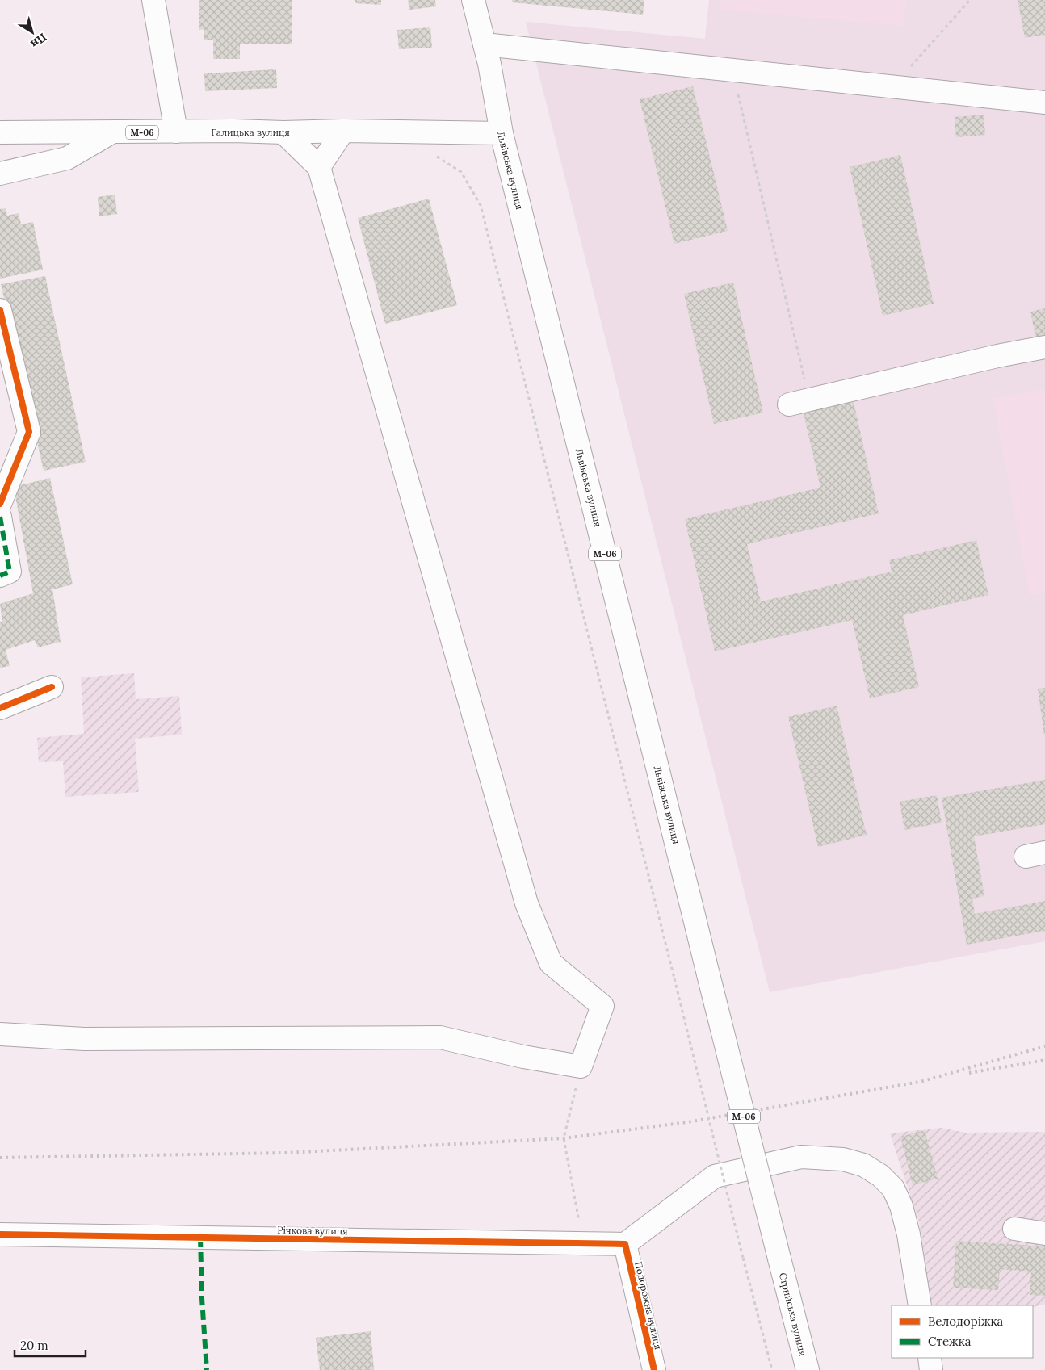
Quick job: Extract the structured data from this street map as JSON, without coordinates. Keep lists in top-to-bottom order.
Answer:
{
  "streets": {
    "main road": [
      "Галицька вулиця",
      "М-06",
      "Львівська вулиця",
      "Річкова вулиця",
      "Подорожна вулиця",
      "Стрийська вулиця"
    ]
  },
  "crossings": [
    ["Галицька вулиця", "Львівська вулиця"],
    ["Львівська вулиця", "Стрийська вулиця"],
    ["Річкова вулиця", "Подорожна вулиця"]
  ],
  "legend": ["Велодоріжка", "Стежка"],
  "scale_bar": "20 m",
  "north": "bottom right"
}
